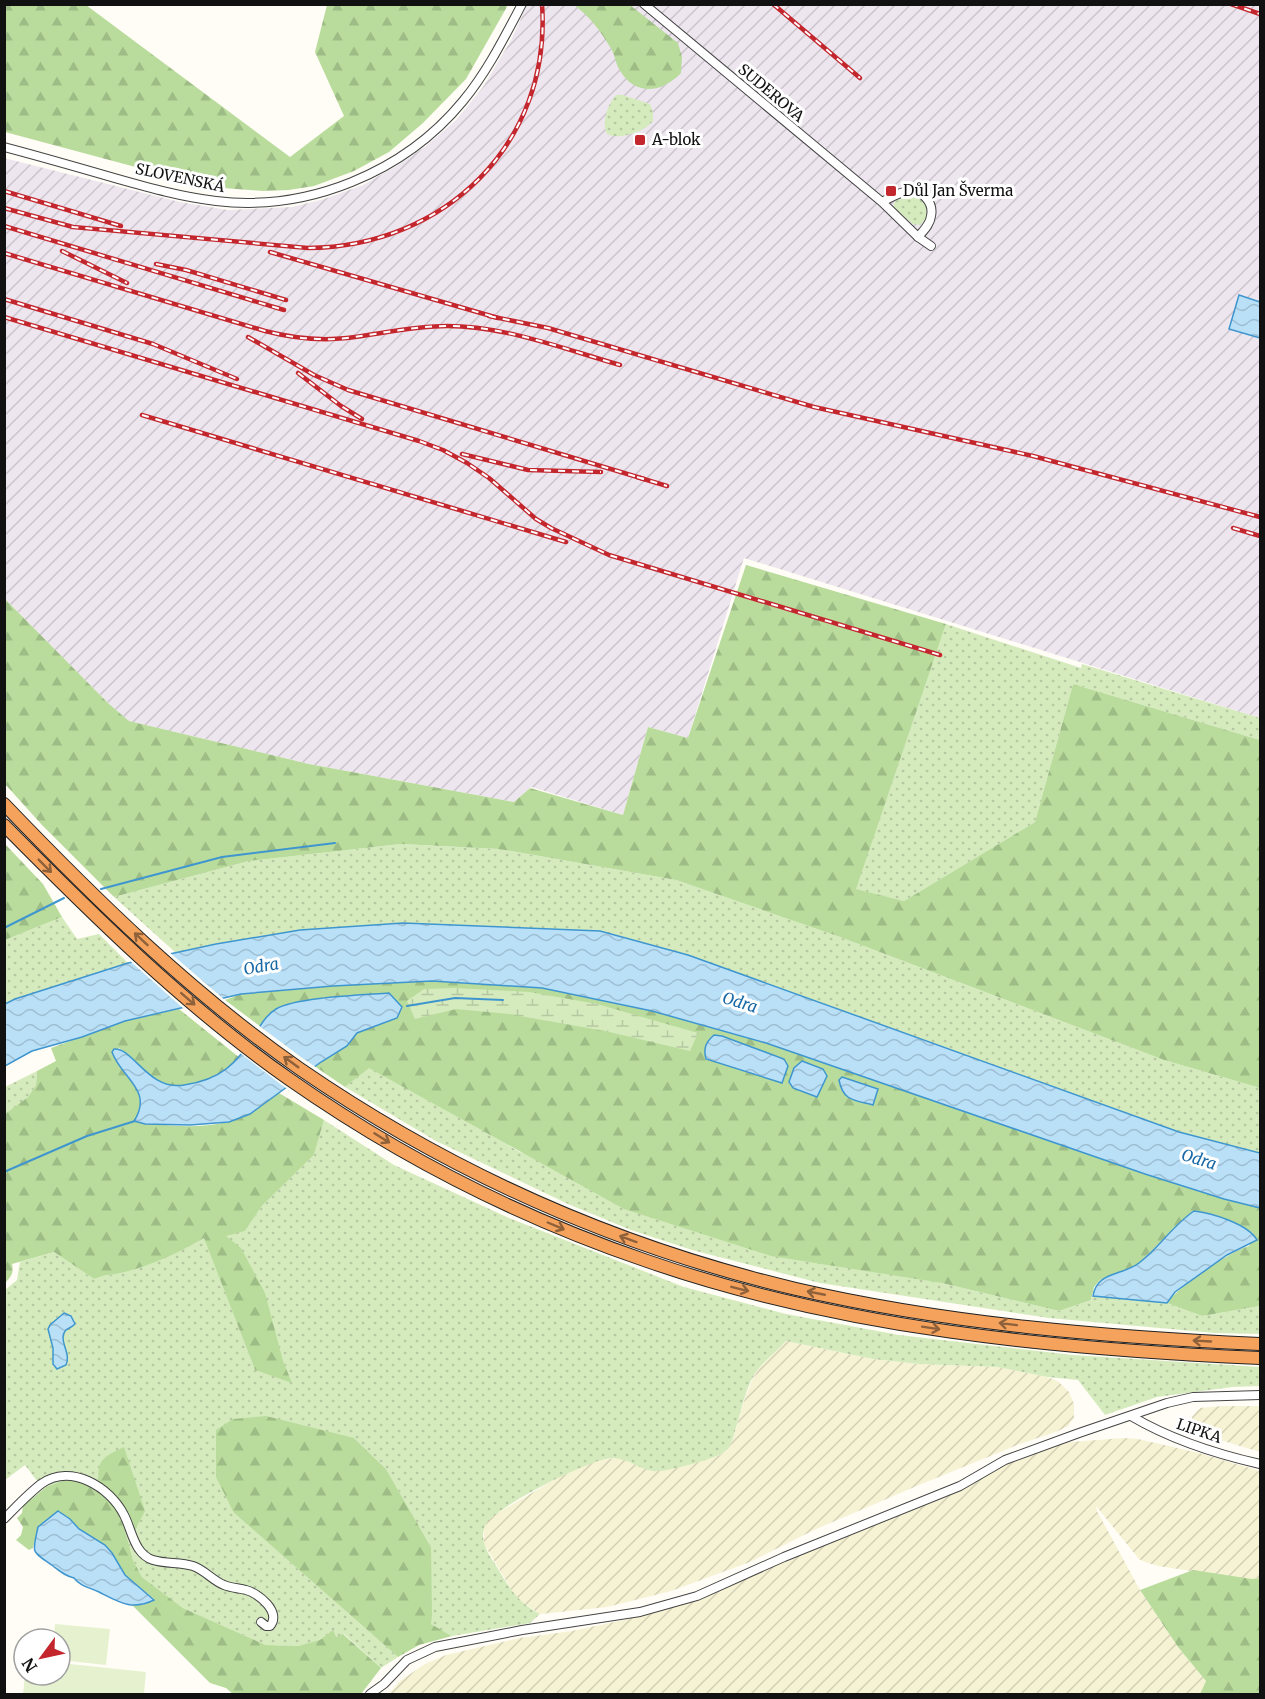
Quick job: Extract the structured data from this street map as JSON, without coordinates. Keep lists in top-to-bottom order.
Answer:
{
  "streets": {
    "street": ["SUDEROVA", "SLOVENSKÁ", "LIPKA"]
  },
  "water": ["Odra"],
  "places": {
    "transit": ["A-blok", "Důl Jan Šverma"]
  },
  "north": "bottom left"
}
